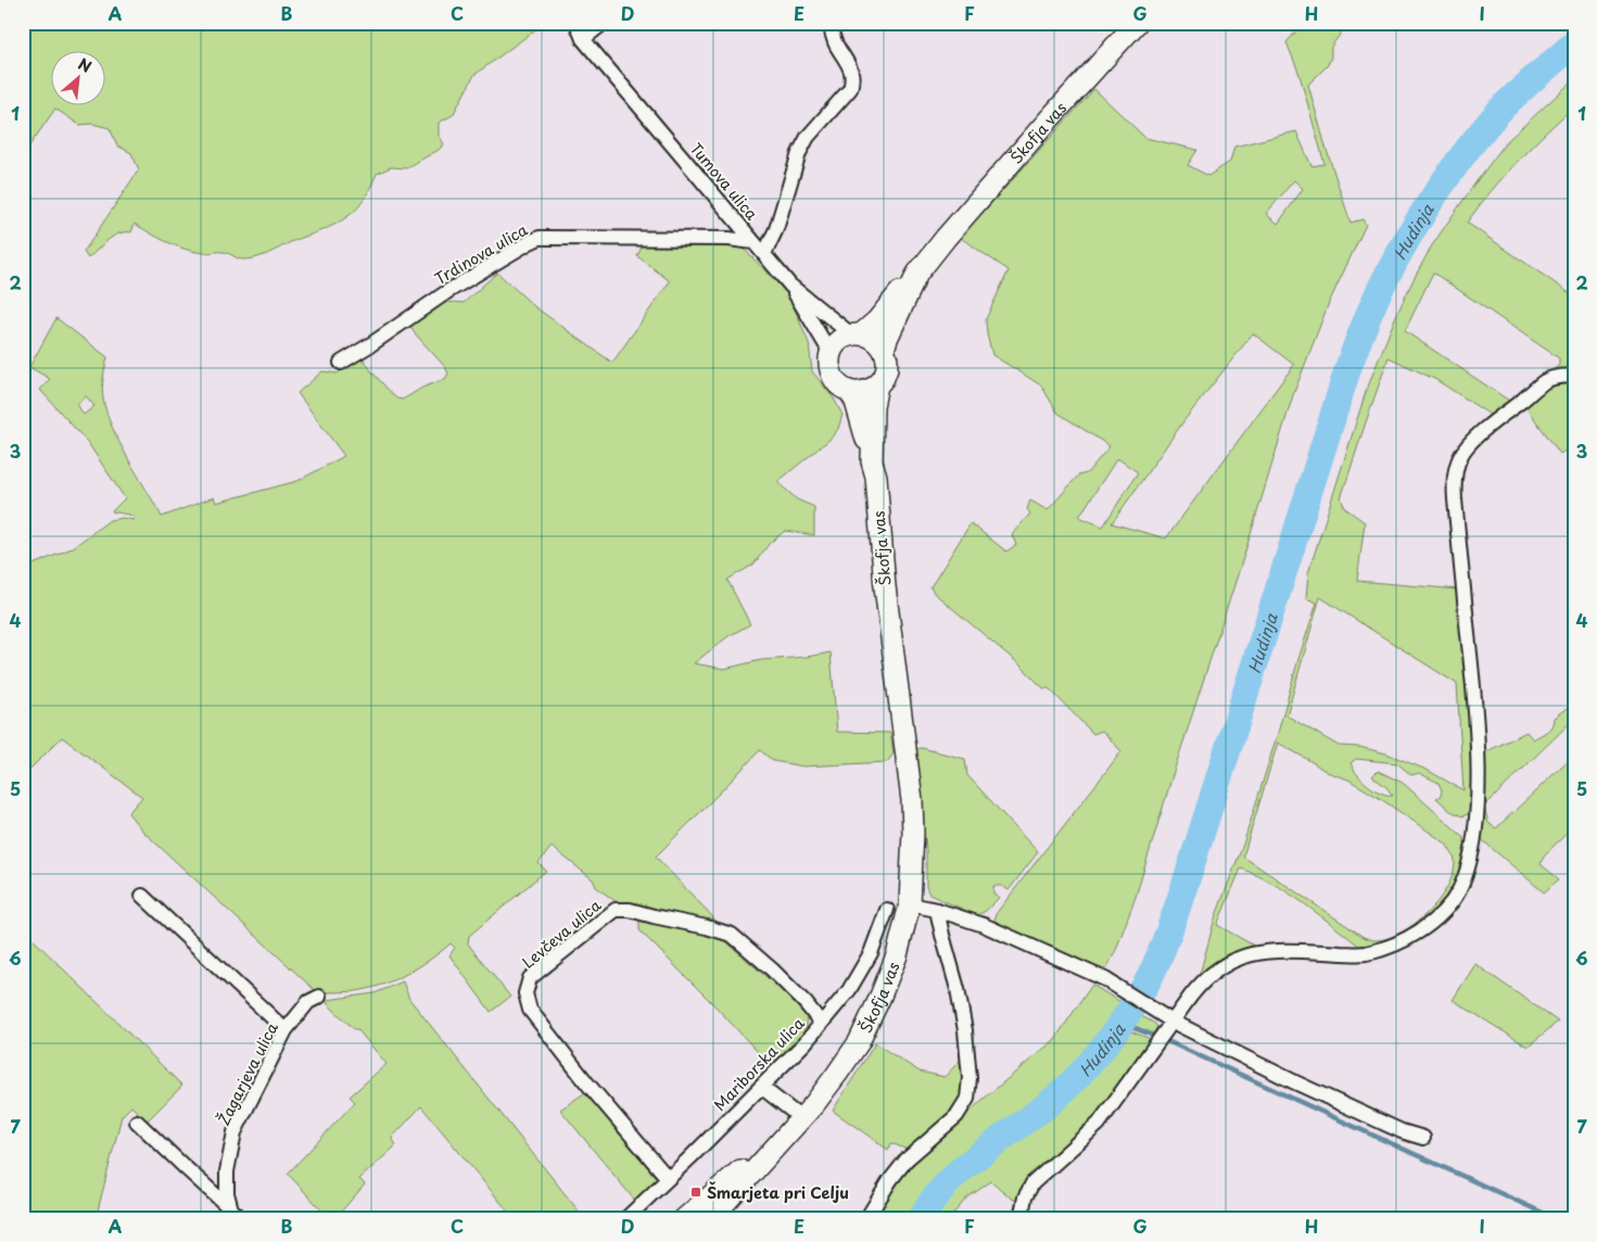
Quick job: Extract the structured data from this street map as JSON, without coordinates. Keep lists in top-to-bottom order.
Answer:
{
  "streets": {
    "main road": ["Škofja vas"],
    "street": [
      "Tumova ulica",
      "Trdinova ulica",
      "Levčeva ulica",
      "Mariborska ulica",
      "Žagarjeva ulica"
    ]
  },
  "crossings": [
    ["Škofja vas", "Tumova ulica"],
    ["Tumova ulica", "Trdinova ulica"],
    ["Levčeva ulica", "Mariborska ulica"]
  ],
  "water": ["Hudinja"],
  "places": {
    "transit": ["Šmarjeta pri Celju"]
  },
  "north": "top right",
  "grid": {
    "columns": [
      "A",
      "B",
      "C",
      "D",
      "E",
      "F",
      "G",
      "H",
      "I"
    ],
    "rows": [
      "1",
      "2",
      "3",
      "4",
      "5",
      "6",
      "7"
    ]
  }
}
